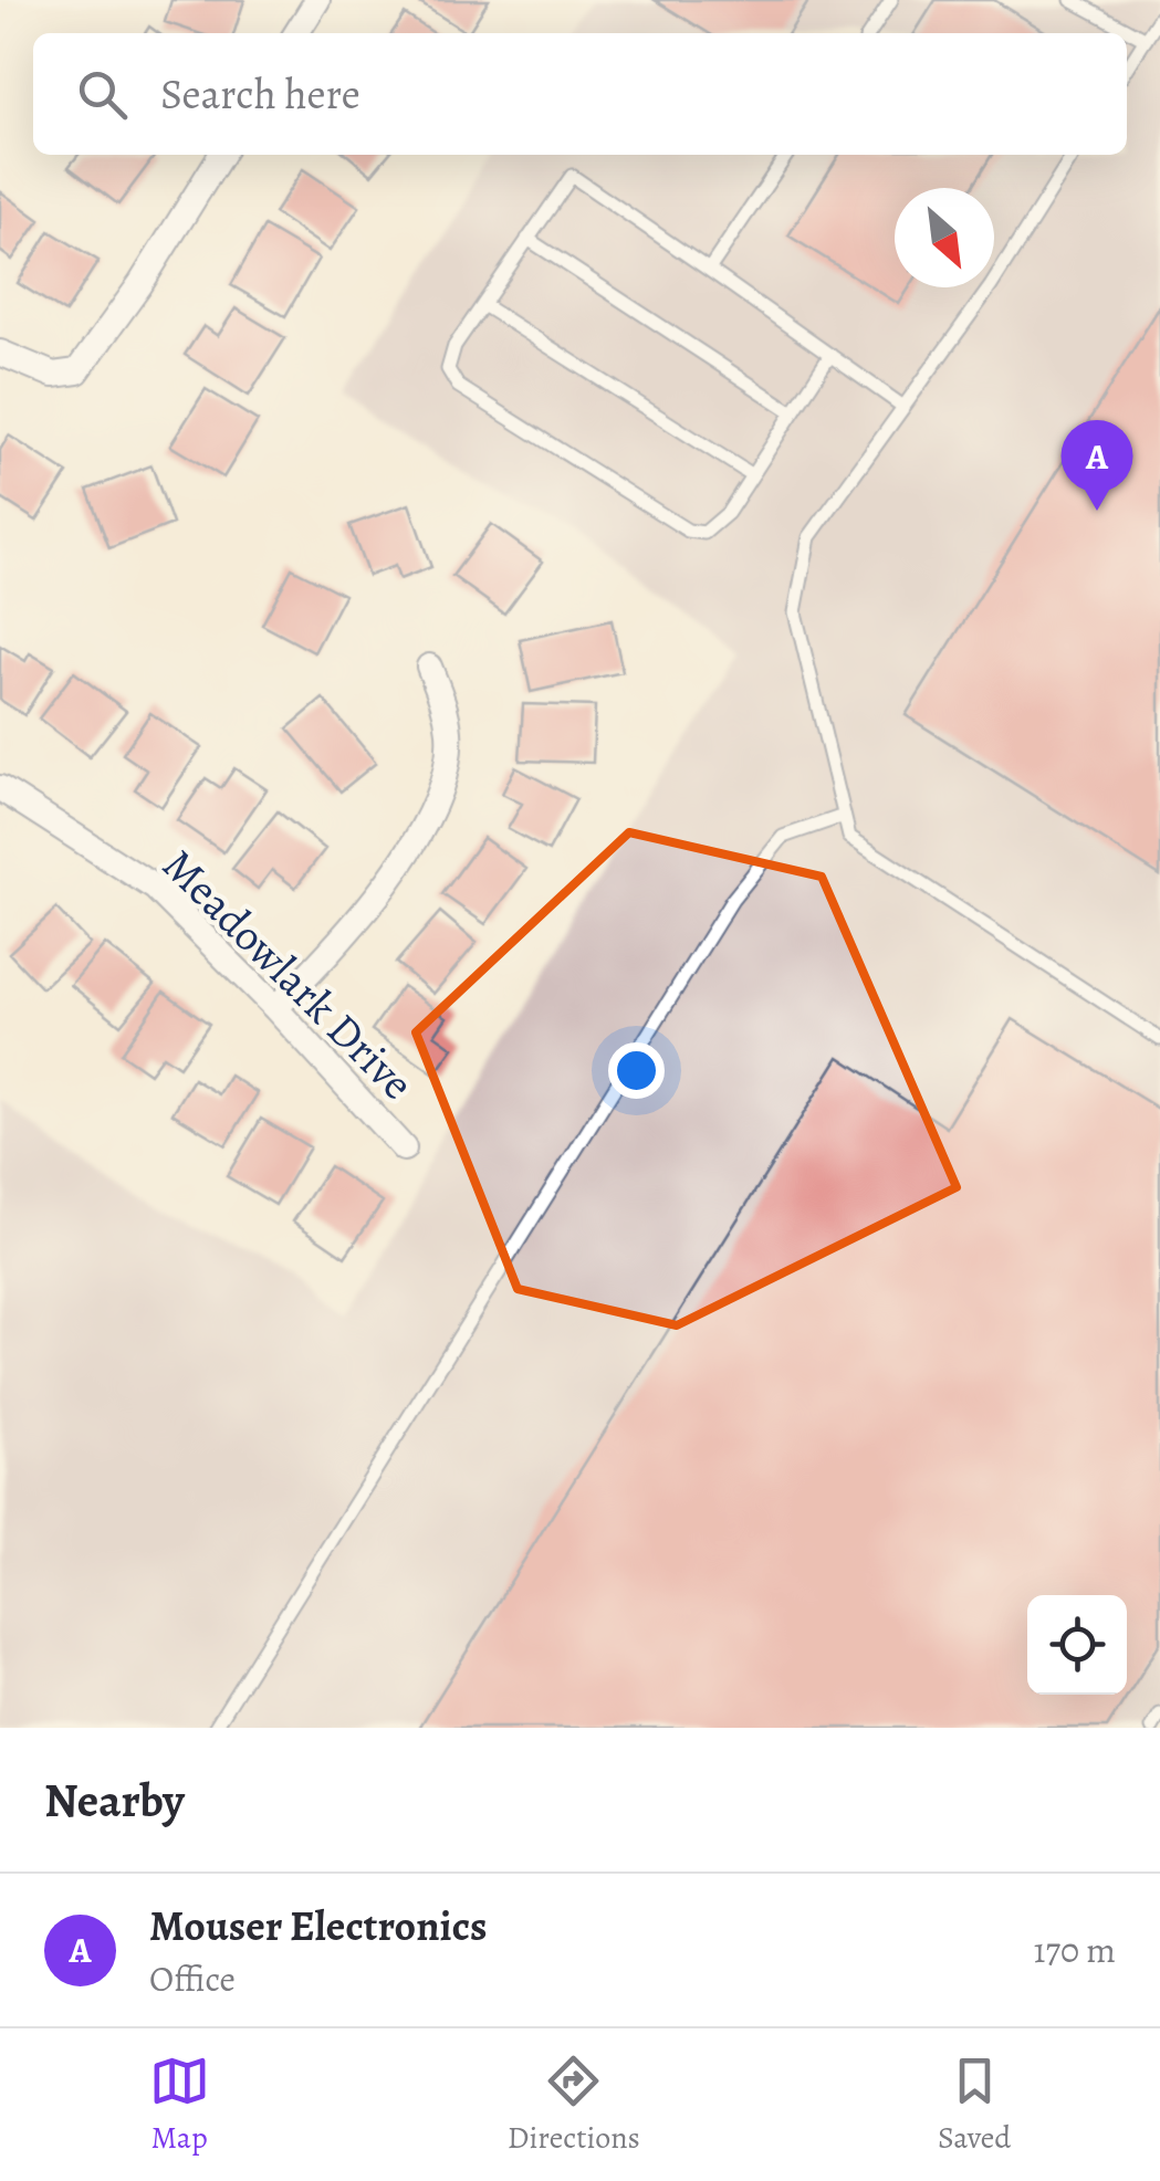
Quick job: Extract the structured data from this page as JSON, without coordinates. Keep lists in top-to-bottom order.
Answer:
{
  "streets": {
    "street": ["Meadowlark Drive"]
  },
  "north": "bottom right",
  "page": {
    "search": "Search here",
    "pins": "A",
    "heading": "Nearby",
    "list": [
      {
        "mark": "A",
        "name": "Mouser Electronics",
        "note": "Office",
        "value": "170 m"
      }
    ],
    "nav": ["Map", "Directions", "Saved"]
  }
}
